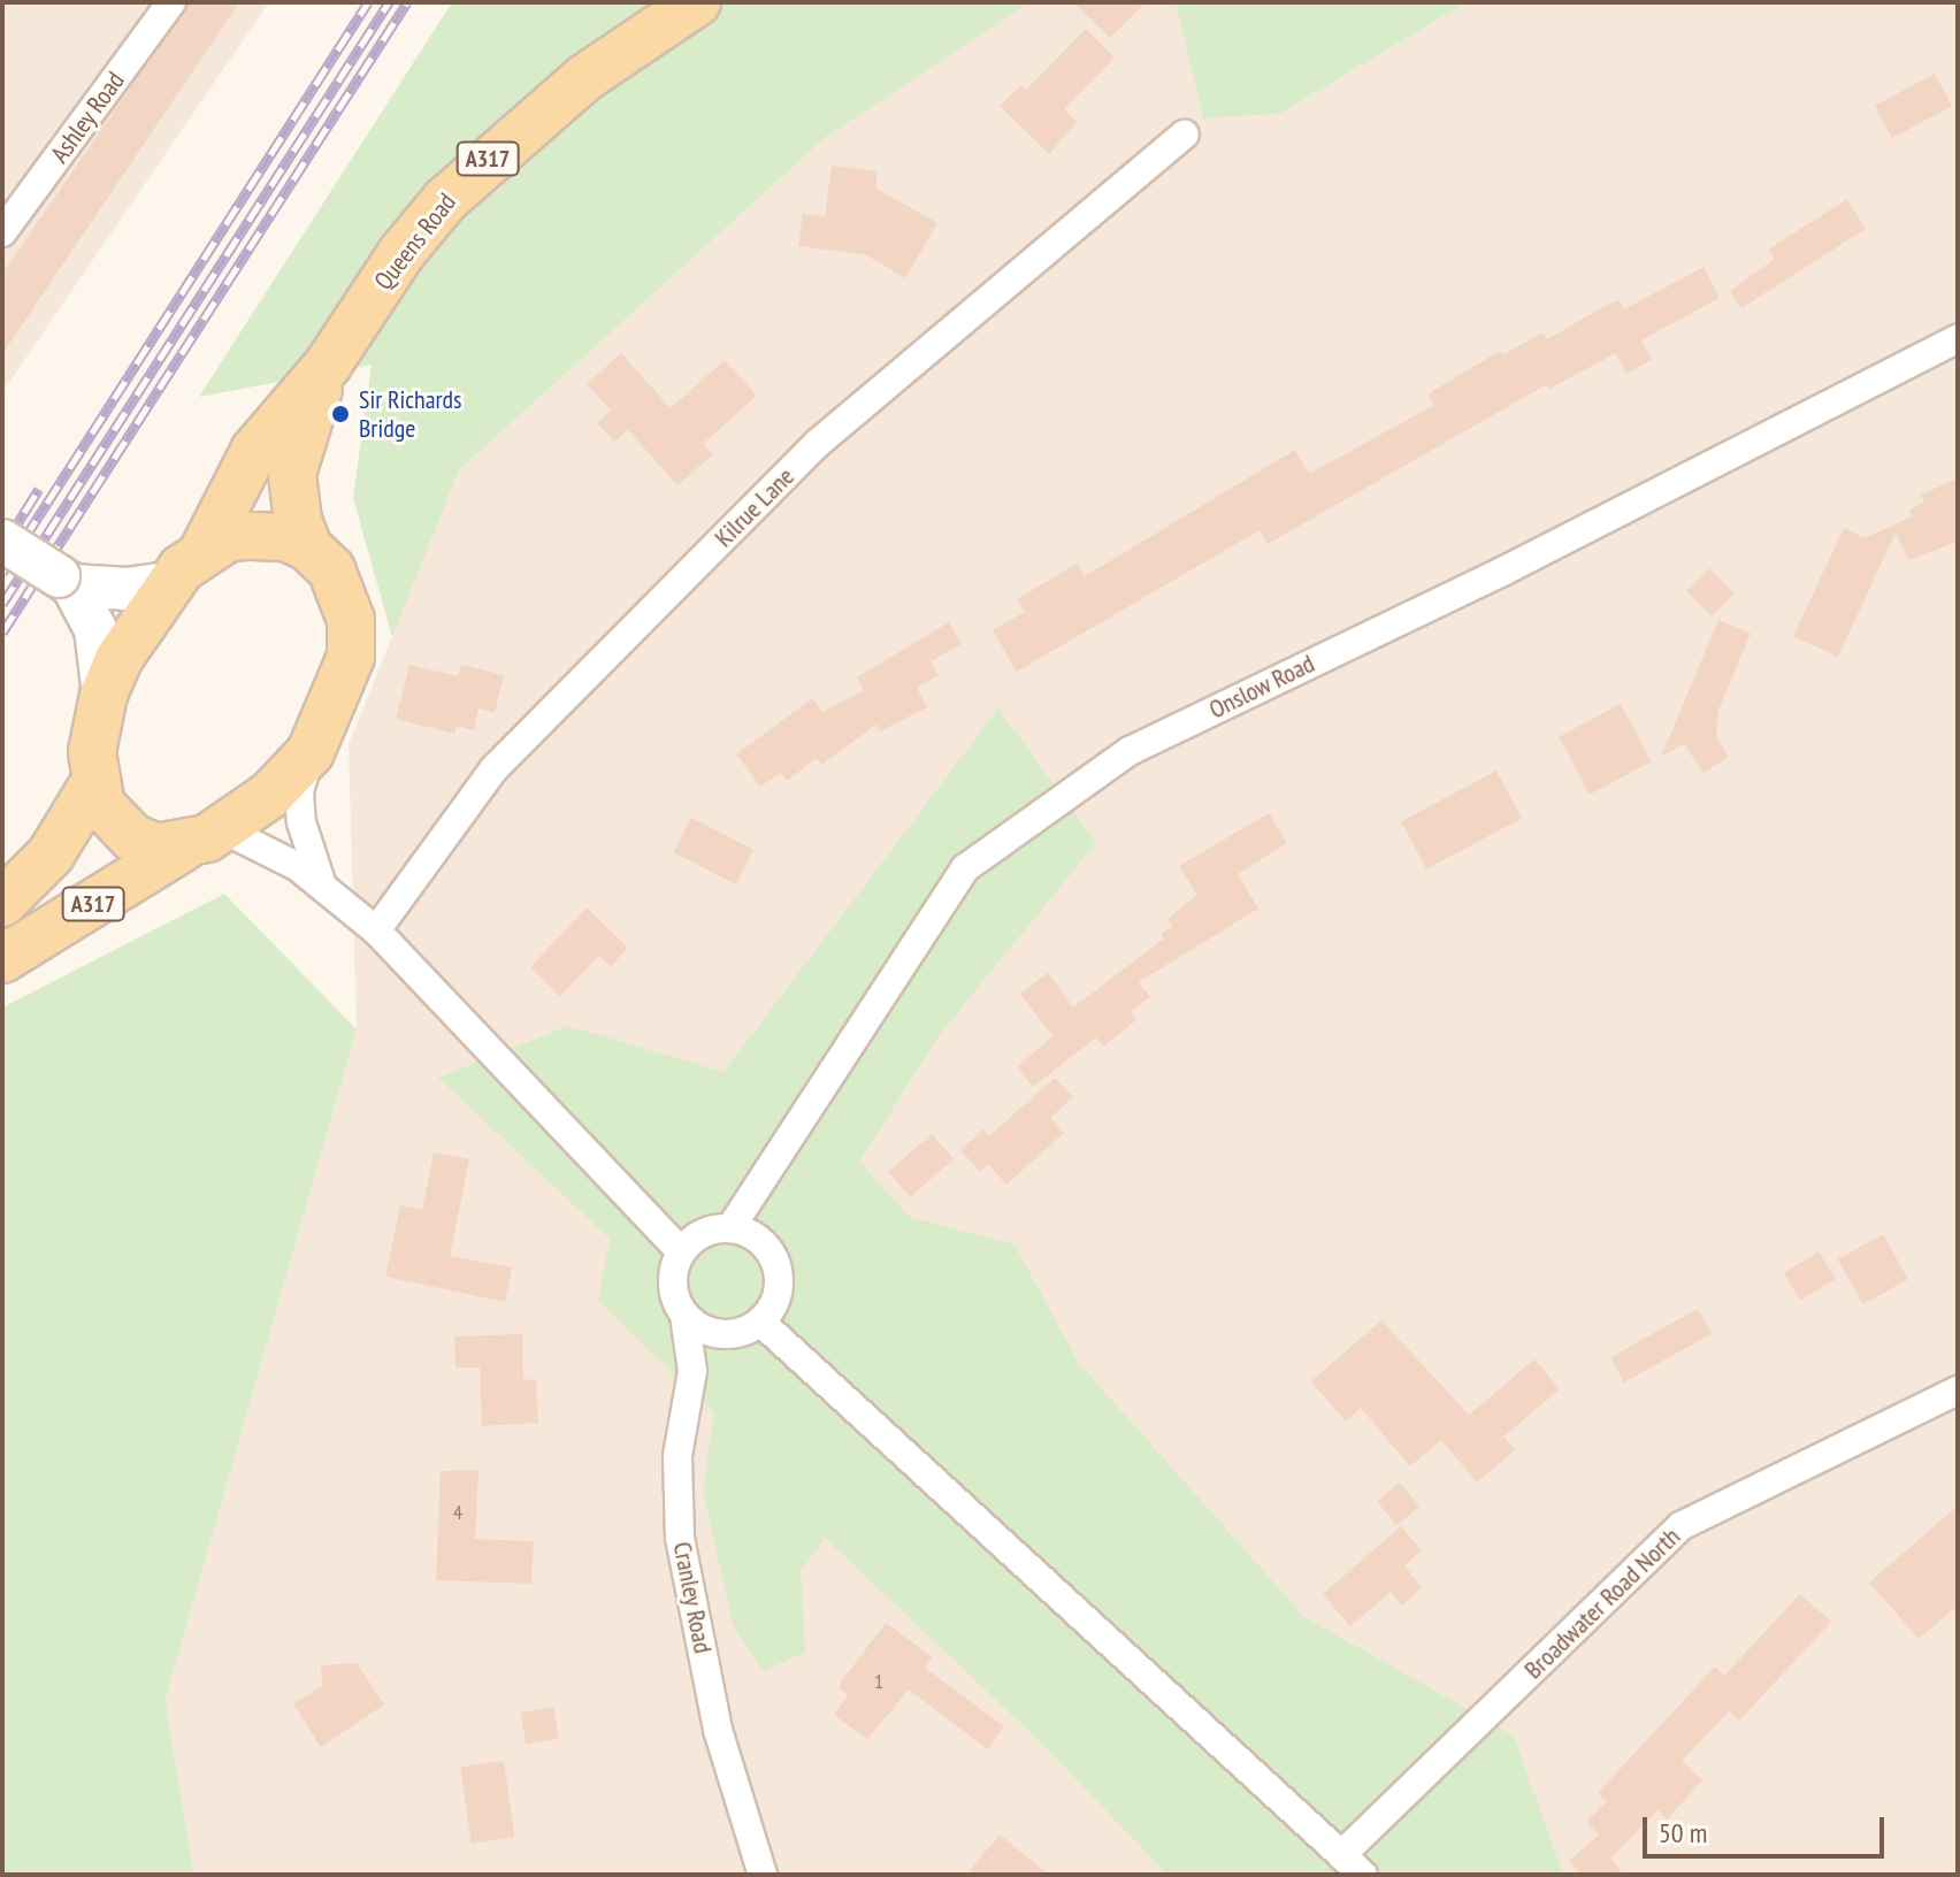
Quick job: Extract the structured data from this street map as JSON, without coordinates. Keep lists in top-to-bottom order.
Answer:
{
  "streets": {
    "main road": ["A317", "Queens Road"],
    "street": [
      "Ashley Road",
      "Kilrue Lane",
      "Onslow Road",
      "Cranley Road",
      "Broadwater Road North"
    ]
  },
  "crossings": [
    ["A317", "Queens Road"],
    ["Onslow Road", "Cranley Road"]
  ],
  "places": ["Sir Richards Bridge"],
  "house_numbers": ["4", "1"],
  "scale_bar": "50 m"
}
